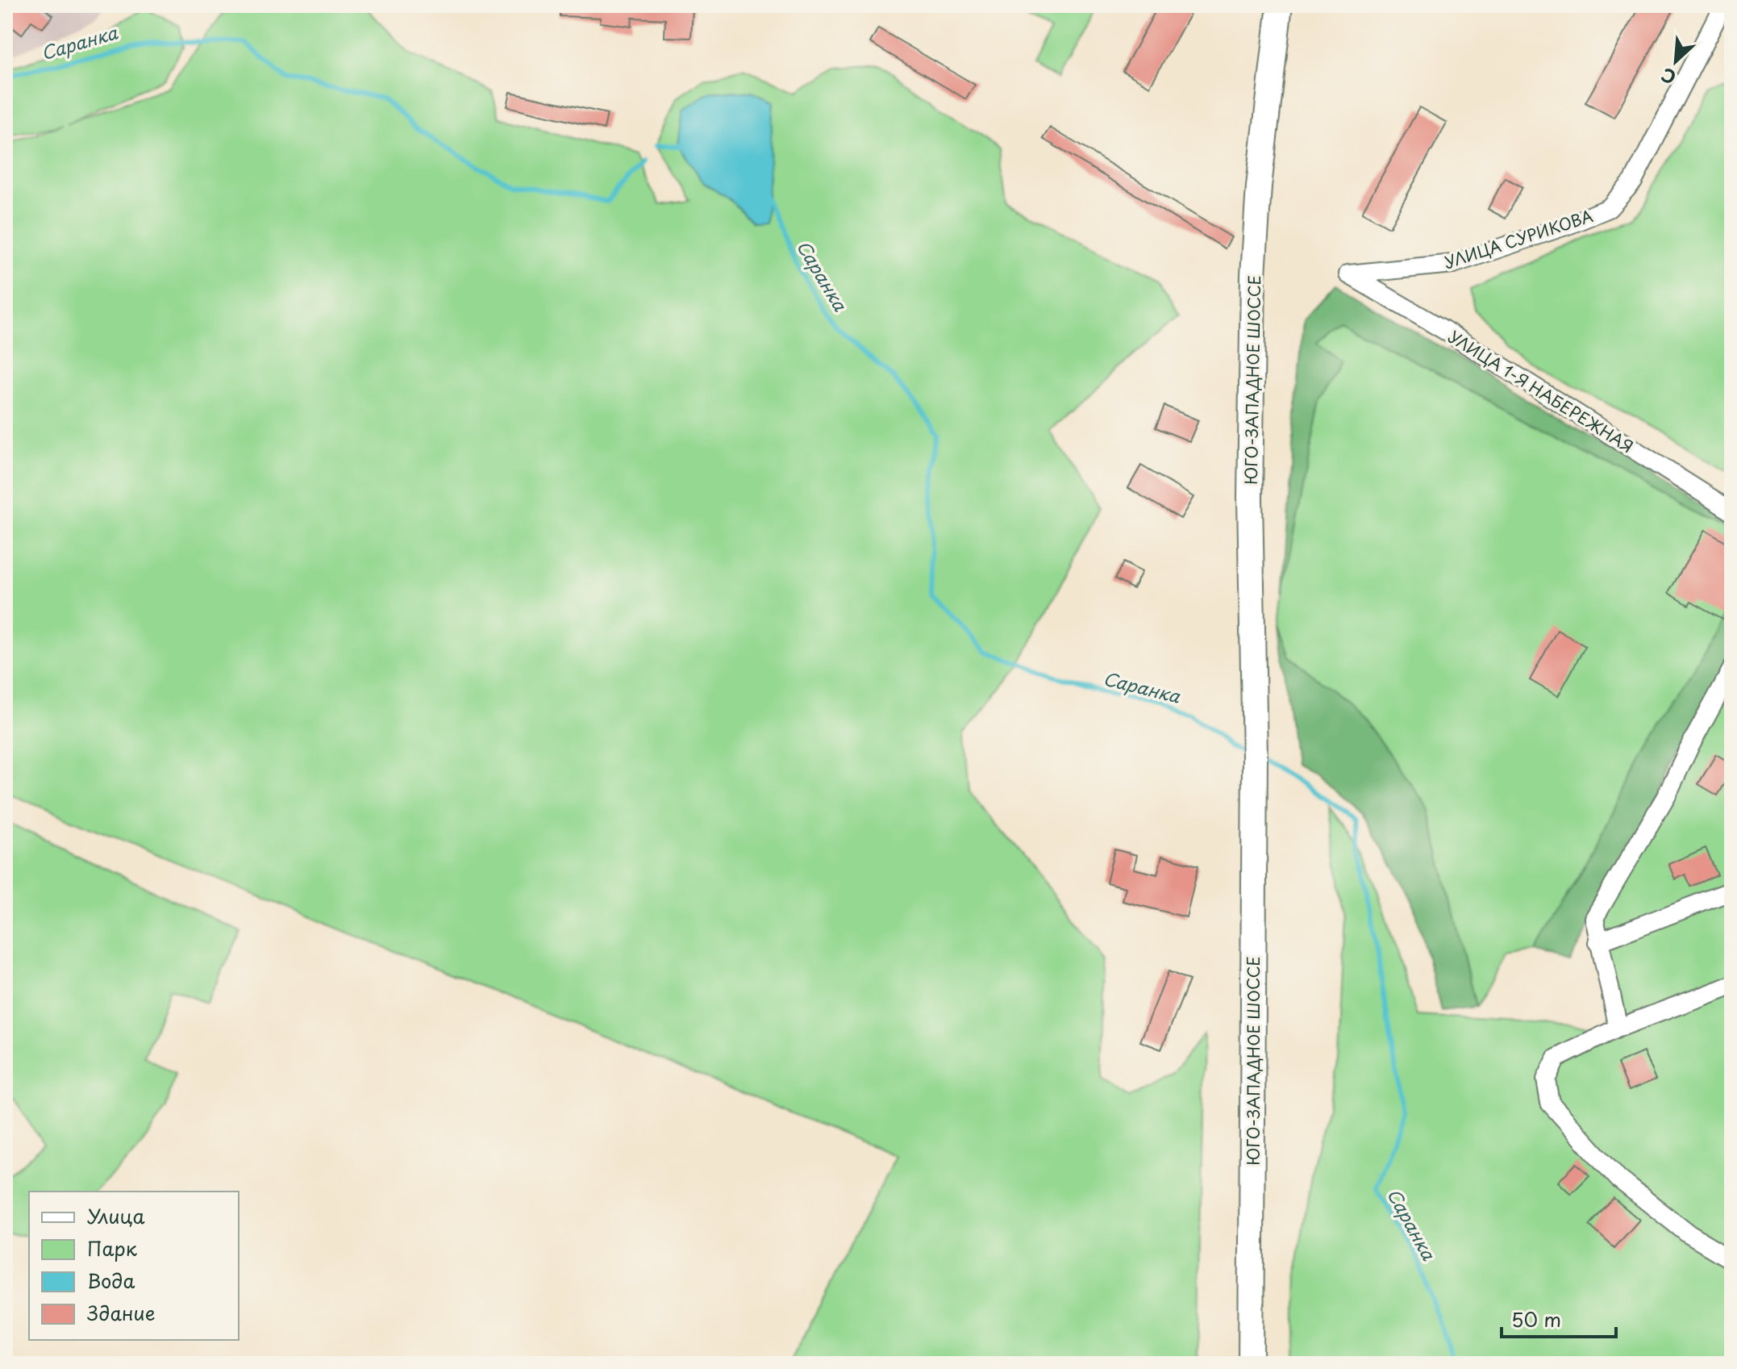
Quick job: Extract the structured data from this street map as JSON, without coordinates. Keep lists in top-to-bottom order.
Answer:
{
  "streets": {
    "main road": ["ЮГО-ЗАПАДНОЕ ШОССЕ"],
    "street": ["УЛИЦА СУРИКОВА", "УЛИЦА 1-Я НАБЕРЕЖНАЯ"]
  },
  "crossings": [
    ["УЛИЦА СУРИКОВА", "УЛИЦА 1-Я НАБЕРЕЖНАЯ"]
  ],
  "water": ["Саранка"],
  "legend": [
    "Улица",
    "Парк",
    "Вода",
    "Здание"
  ],
  "scale_bar": "50 m",
  "north": "bottom left"
}
